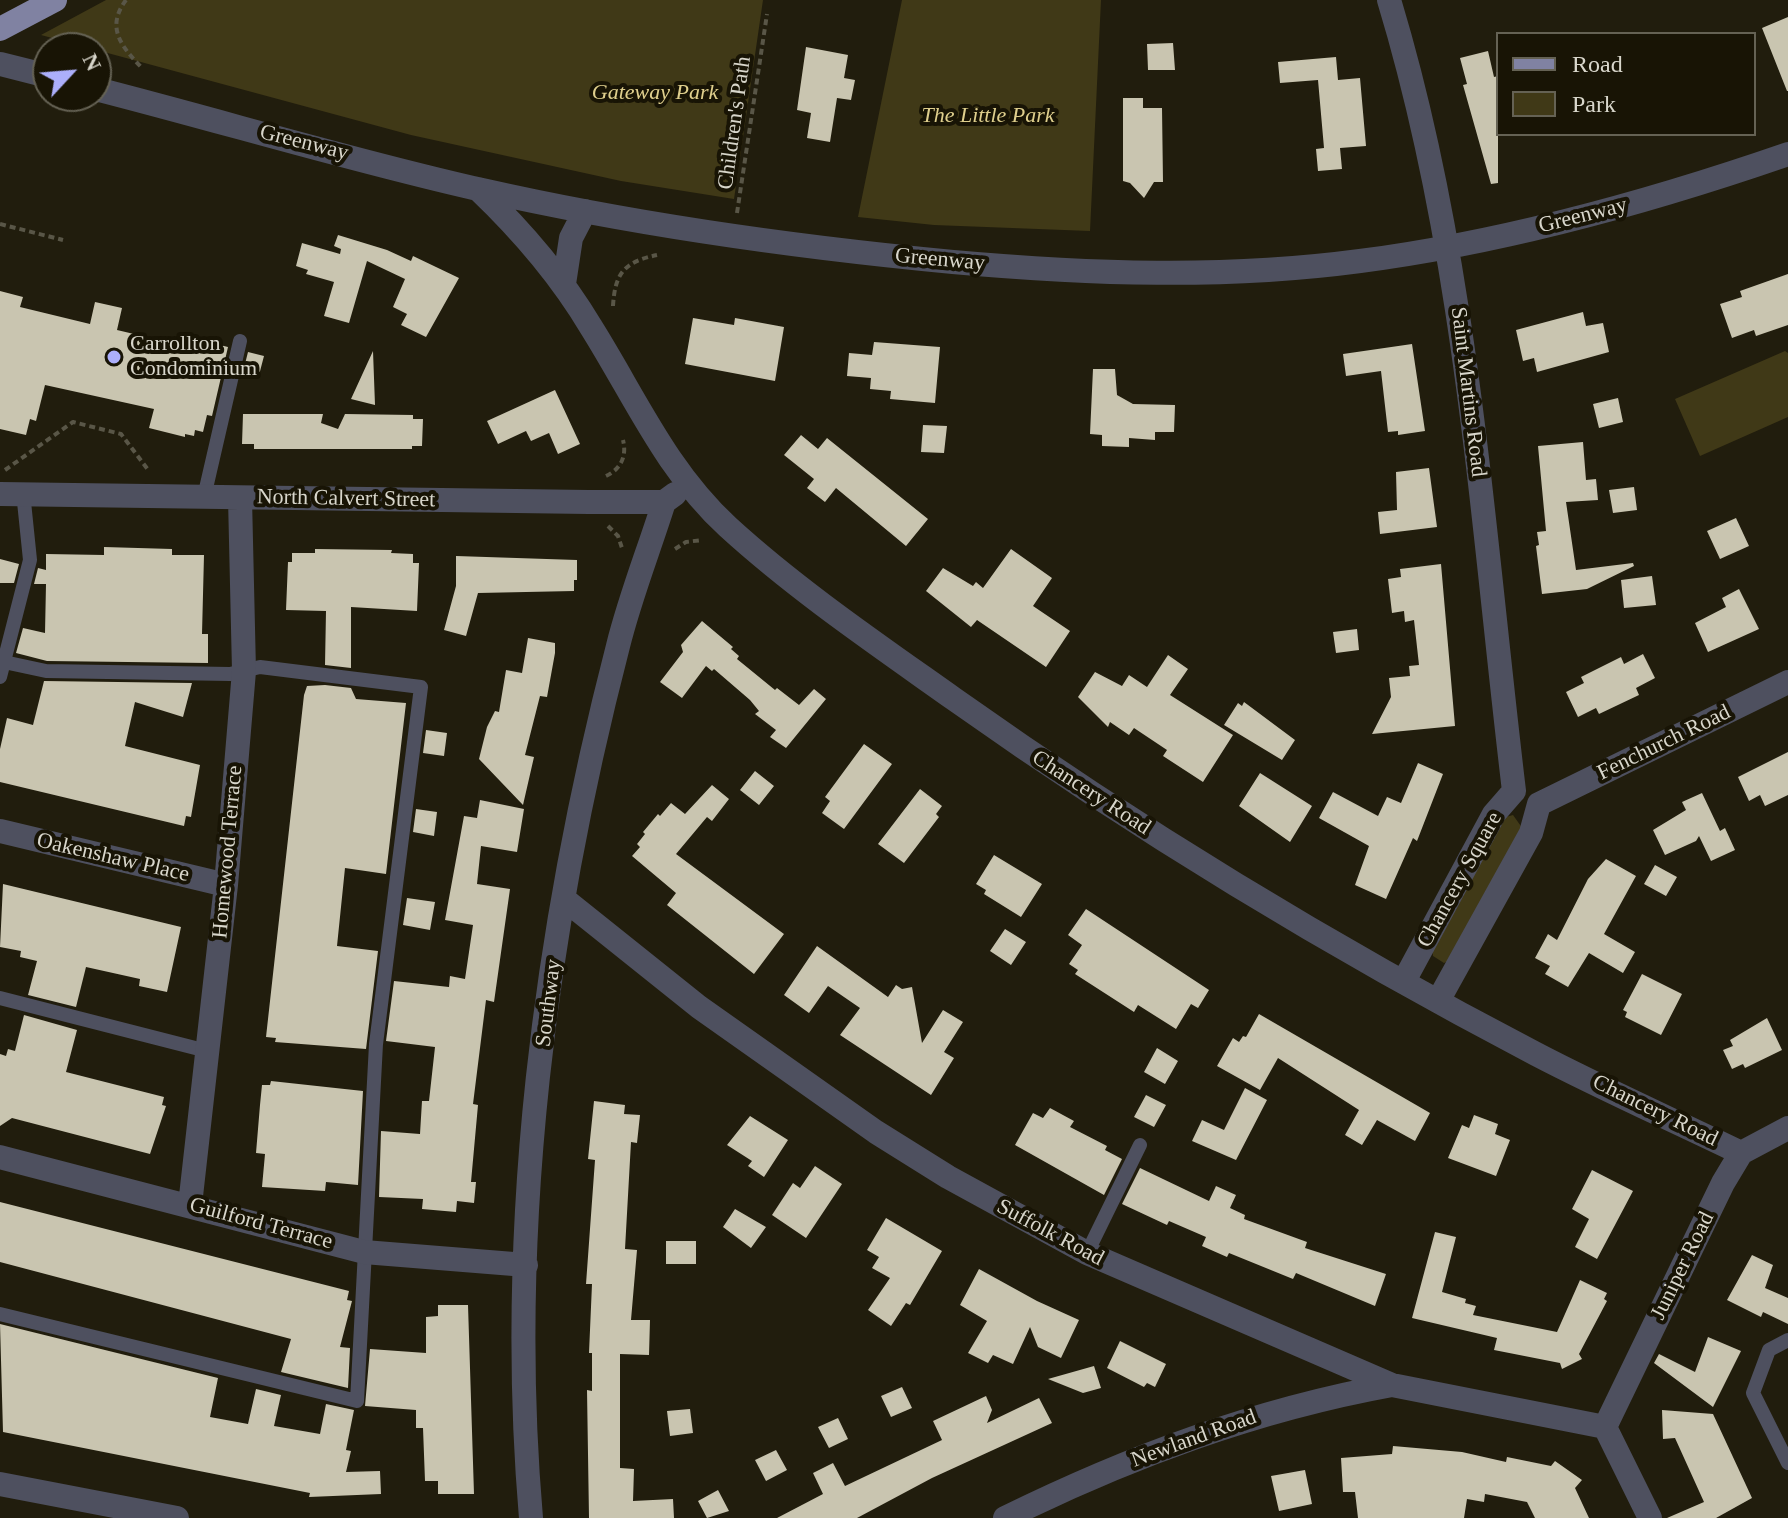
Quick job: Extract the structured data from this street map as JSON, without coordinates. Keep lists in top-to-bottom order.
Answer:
{
  "streets": {
    "street": [
      "Greenway",
      "Saint Martins Road",
      "North Calvert Street",
      "Fenchurch Road",
      "Chancery Road",
      "Homewood Terrace",
      "Oakenshaw Place",
      "Chancery Square",
      "Southway",
      "Guilford Terrace",
      "Suffolk Road",
      "Juniper Road",
      "Newland Road"
    ],
    "path": ["Children's Path"]
  },
  "crossings": [
    ["Children's Path", "Greenway"],
    ["Greenway", "Saint Martins Road"],
    ["Greenway", "Chancery Road"],
    ["Saint Martins Road", "Chancery Square"],
    ["North Calvert Street", "Homewood Terrace"],
    ["North Calvert Street", "Southway"],
    ["Fenchurch Road", "Chancery Square"],
    ["Chancery Road", "Chancery Square"],
    ["Chancery Road", "Juniper Road"],
    ["Homewood Terrace", "Oakenshaw Place"],
    ["Homewood Terrace", "Guilford Terrace"],
    ["Southway", "Guilford Terrace"],
    ["Southway", "Suffolk Road"],
    ["Suffolk Road", "Juniper Road"],
    ["Suffolk Road", "Newland Road"]
  ],
  "parks": ["Gateway Park", "The Little Park"],
  "places": ["Carrollton Condominium"],
  "legend": ["Road", "Park"],
  "north": "top right"
}
